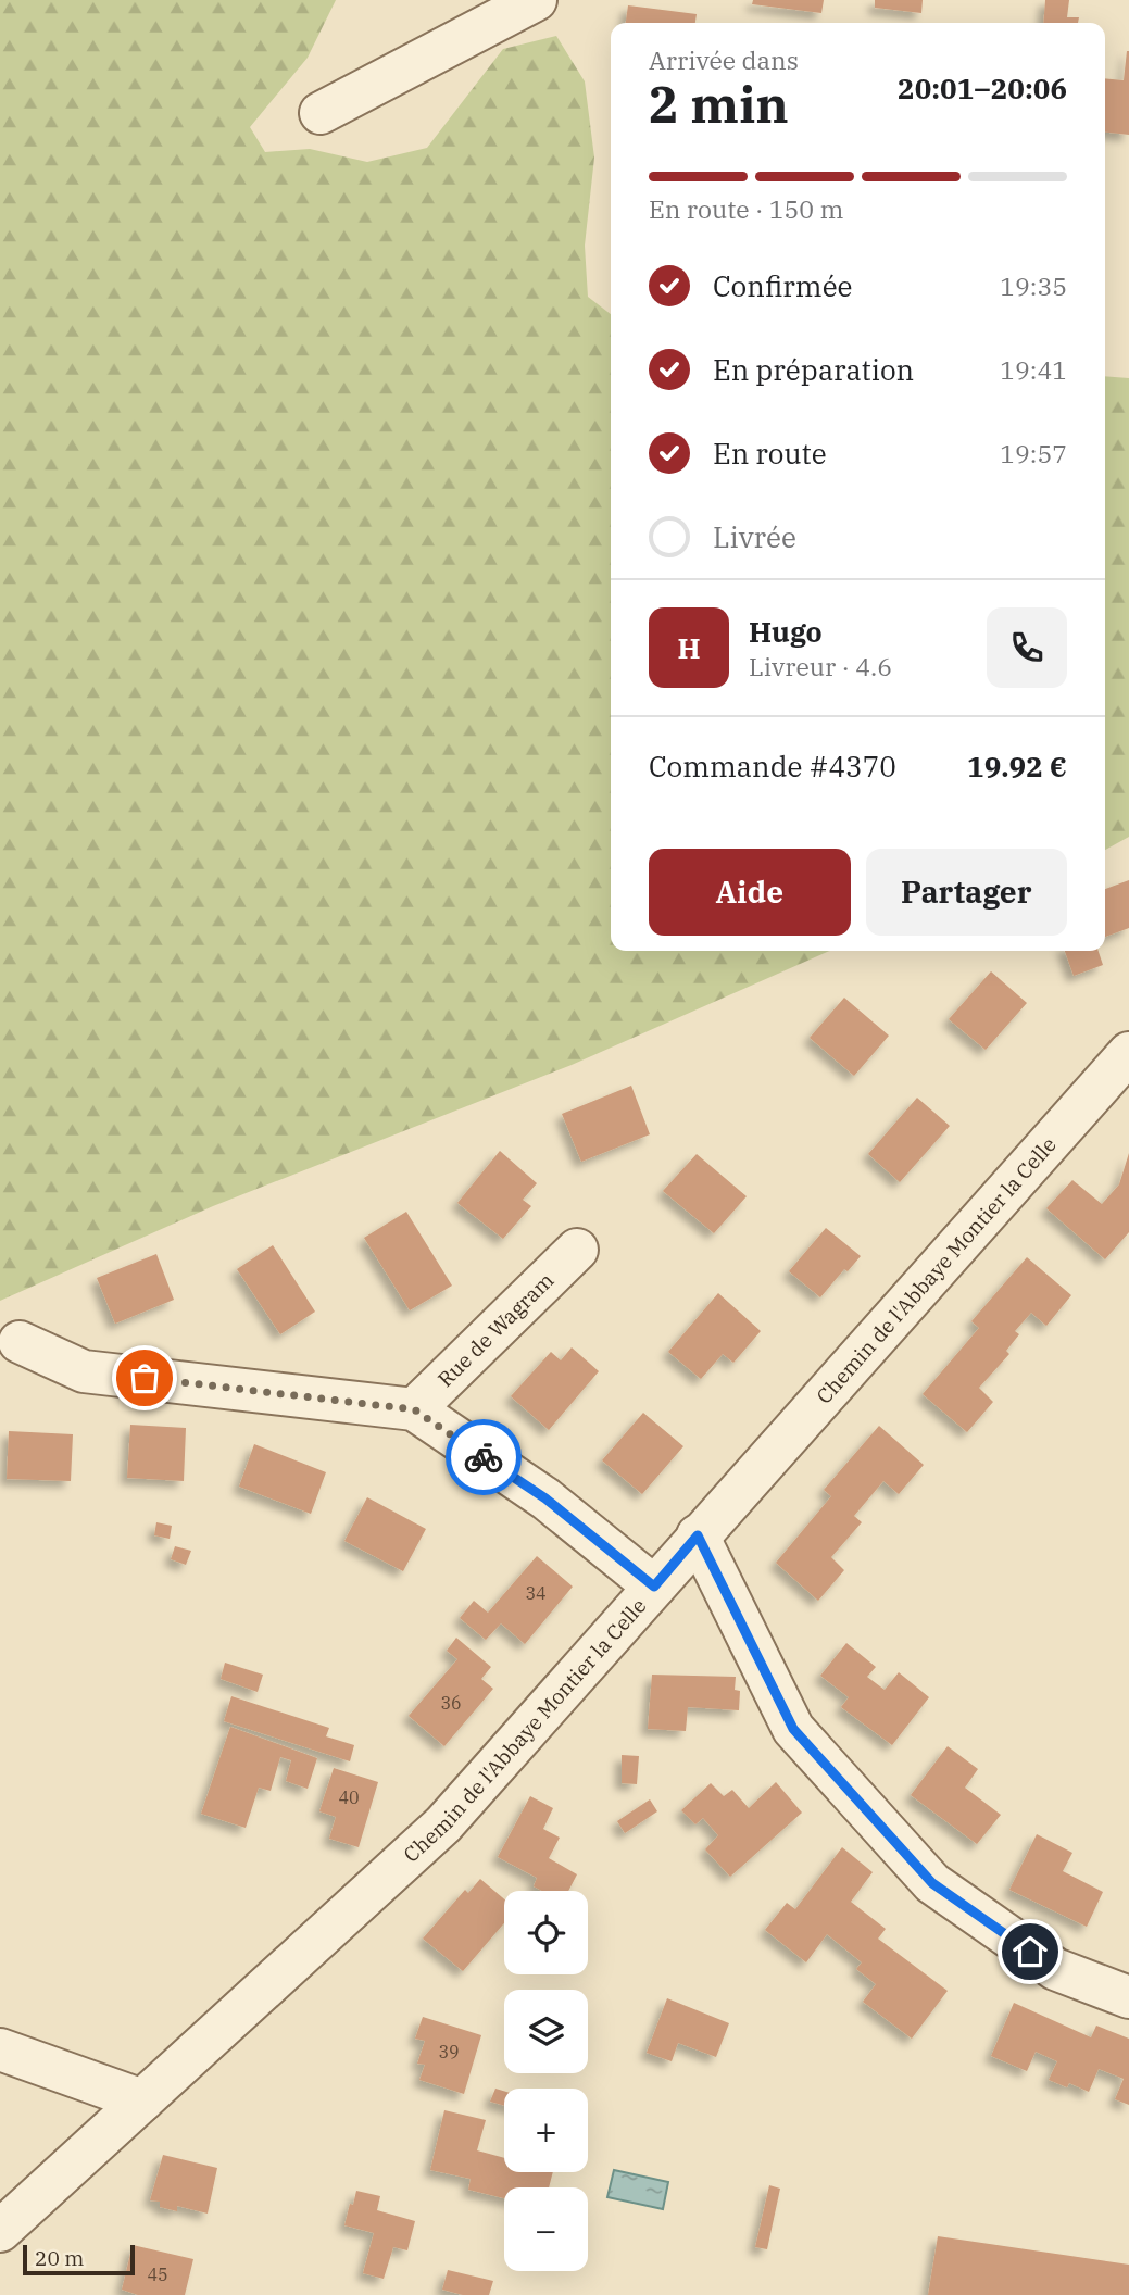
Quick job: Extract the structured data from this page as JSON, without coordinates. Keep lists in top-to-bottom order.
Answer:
{
  "streets": {
    "street": ["Chemin de l'Abbaye Montier la Celle", "Rue de Wagram"]
  },
  "house_numbers": [
    "34",
    "36",
    "40",
    "39",
    "45"
  ],
  "scale_bar": "20 m",
  "page": {
    "heading": ["2 min", "Arrivée dans", "20:01–20:06"],
    "panel": [
      "Hugo",
      "Livreur · 4.6",
      "Commande #4370",
      "19.92 €"
    ],
    "bar": "En route · 150 m",
    "list": [
      ["Confirmée", "19:35"],
      ["En préparation", "19:41"],
      ["En route", "19:57"],
      "Livrée"
    ],
    "round": "H",
    "buttons": ["Aide", "Partager"],
    "map_buttons": ["+", "−"],
    "scale": "20 m"
  }
}
